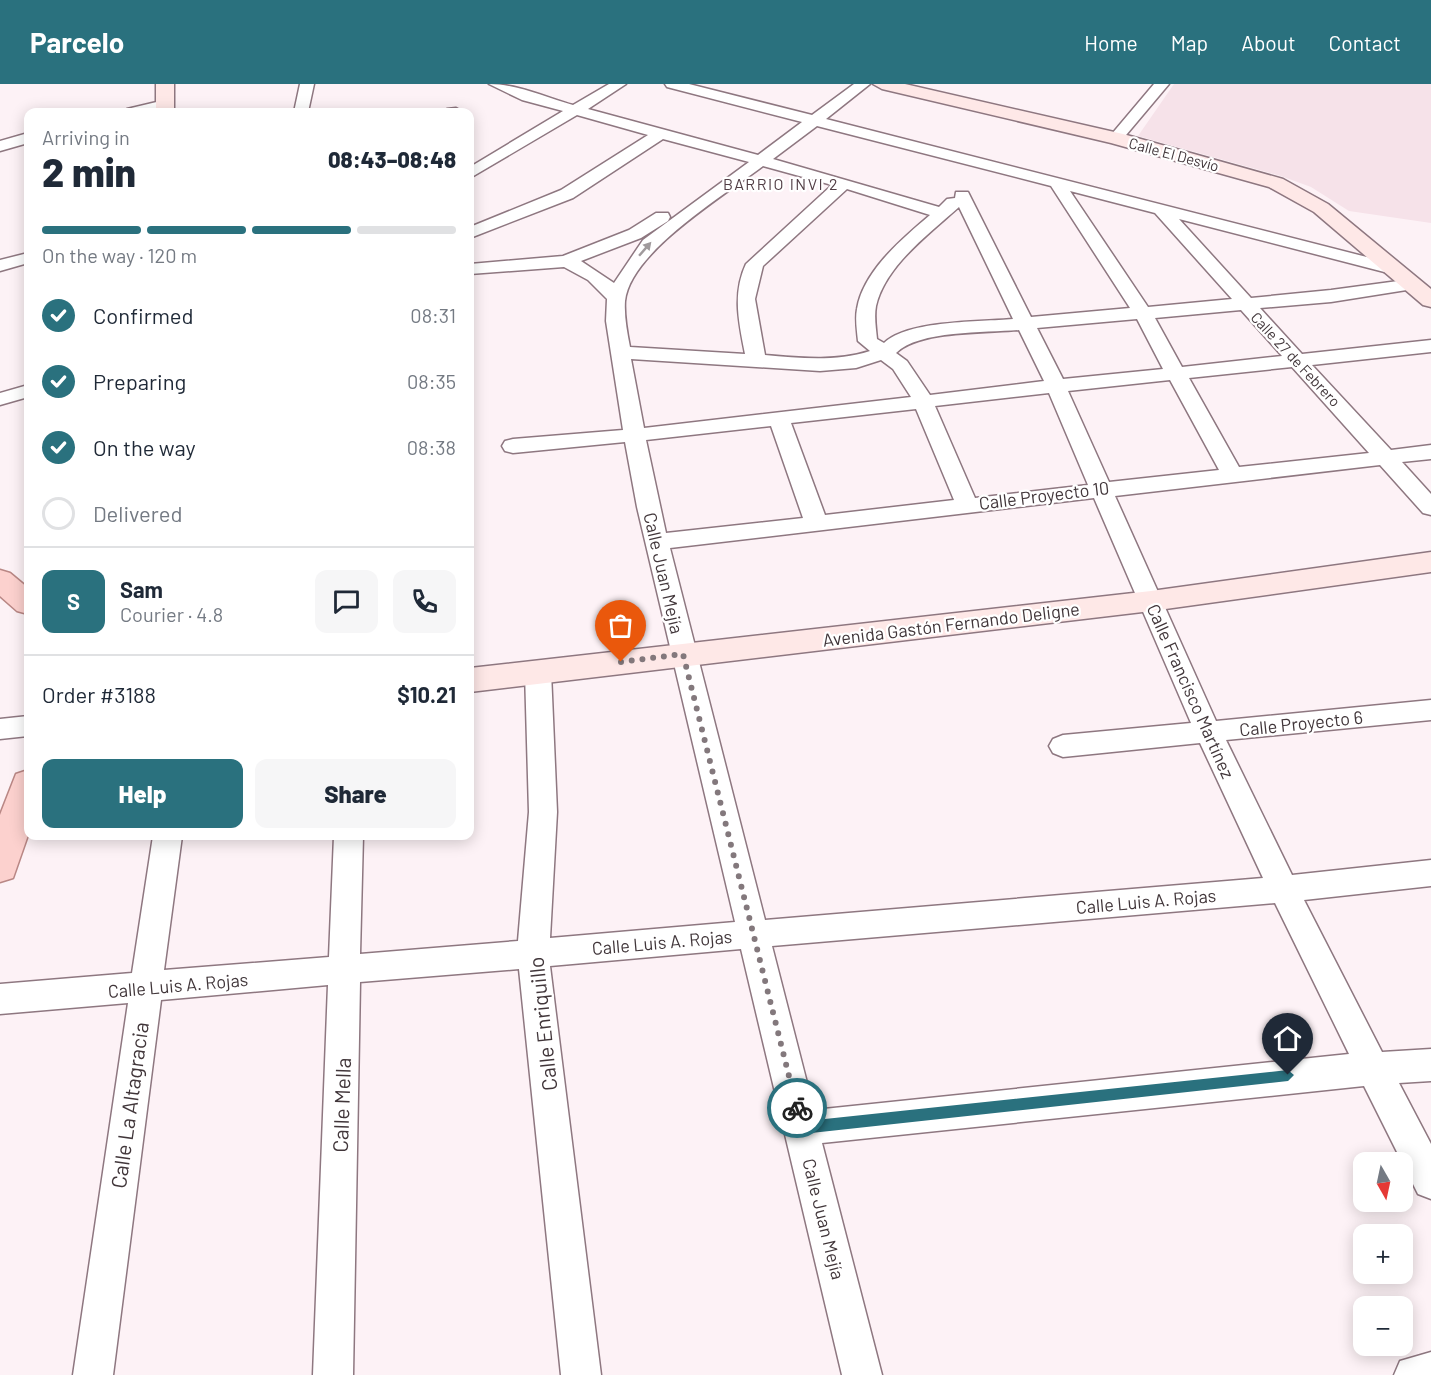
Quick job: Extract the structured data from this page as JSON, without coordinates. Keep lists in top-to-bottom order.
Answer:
{
  "streets": {
    "street": [
      "Calle El Desvío",
      "Calle 27 de Febrero",
      "Calle Proyecto 10",
      "Calle Juan Mejía",
      "Avenida Gastón Fernando Deligne",
      "Calle Francisco Martínez",
      "Calle Proyecto 6",
      "Calle Luis A. Rojas",
      "Calle Enriquillo",
      "Calle La Altagracia",
      "Calle Mella"
    ]
  },
  "crossings": [
    ["Calle 27 de Febrero", "Calle Proyecto 10"],
    ["Calle Proyecto 10", "Calle Juan Mejía"],
    ["Calle Proyecto 10", "Calle Francisco Martínez"],
    ["Calle Juan Mejía", "Avenida Gastón Fernando Deligne"],
    ["Calle Juan Mejía", "Calle Luis A. Rojas"],
    ["Avenida Gastón Fernando Deligne", "Calle Francisco Martínez"],
    ["Avenida Gastón Fernando Deligne", "Calle Enriquillo"],
    ["Calle Francisco Martínez", "Calle Proyecto 6"],
    ["Calle Francisco Martínez", "Calle Luis A. Rojas"],
    ["Calle Luis A. Rojas", "Calle Enriquillo"],
    ["Calle Luis A. Rojas", "Calle La Altagracia"],
    ["Calle Luis A. Rojas", "Calle Mella"]
  ],
  "districts": ["BARRIO INVI 2"],
  "north": "bottom",
  "page": {
    "header": "Parcelo",
    "nav": [
      "Home",
      "Map",
      "About",
      "Contact"
    ],
    "heading": ["2 min", "Arriving in", "08:43–08:48"],
    "panel": [
      "Sam",
      "Courier · 4.8",
      "Order #3188",
      "$10.21"
    ],
    "bar": "On the way · 120 m",
    "list": [
      ["Confirmed", "08:31"],
      ["Preparing", "08:35"],
      ["On the way", "08:38"],
      "Delivered"
    ],
    "round": "S",
    "buttons": ["Help", "Share"],
    "map_buttons": ["+", "−"]
  }
}
